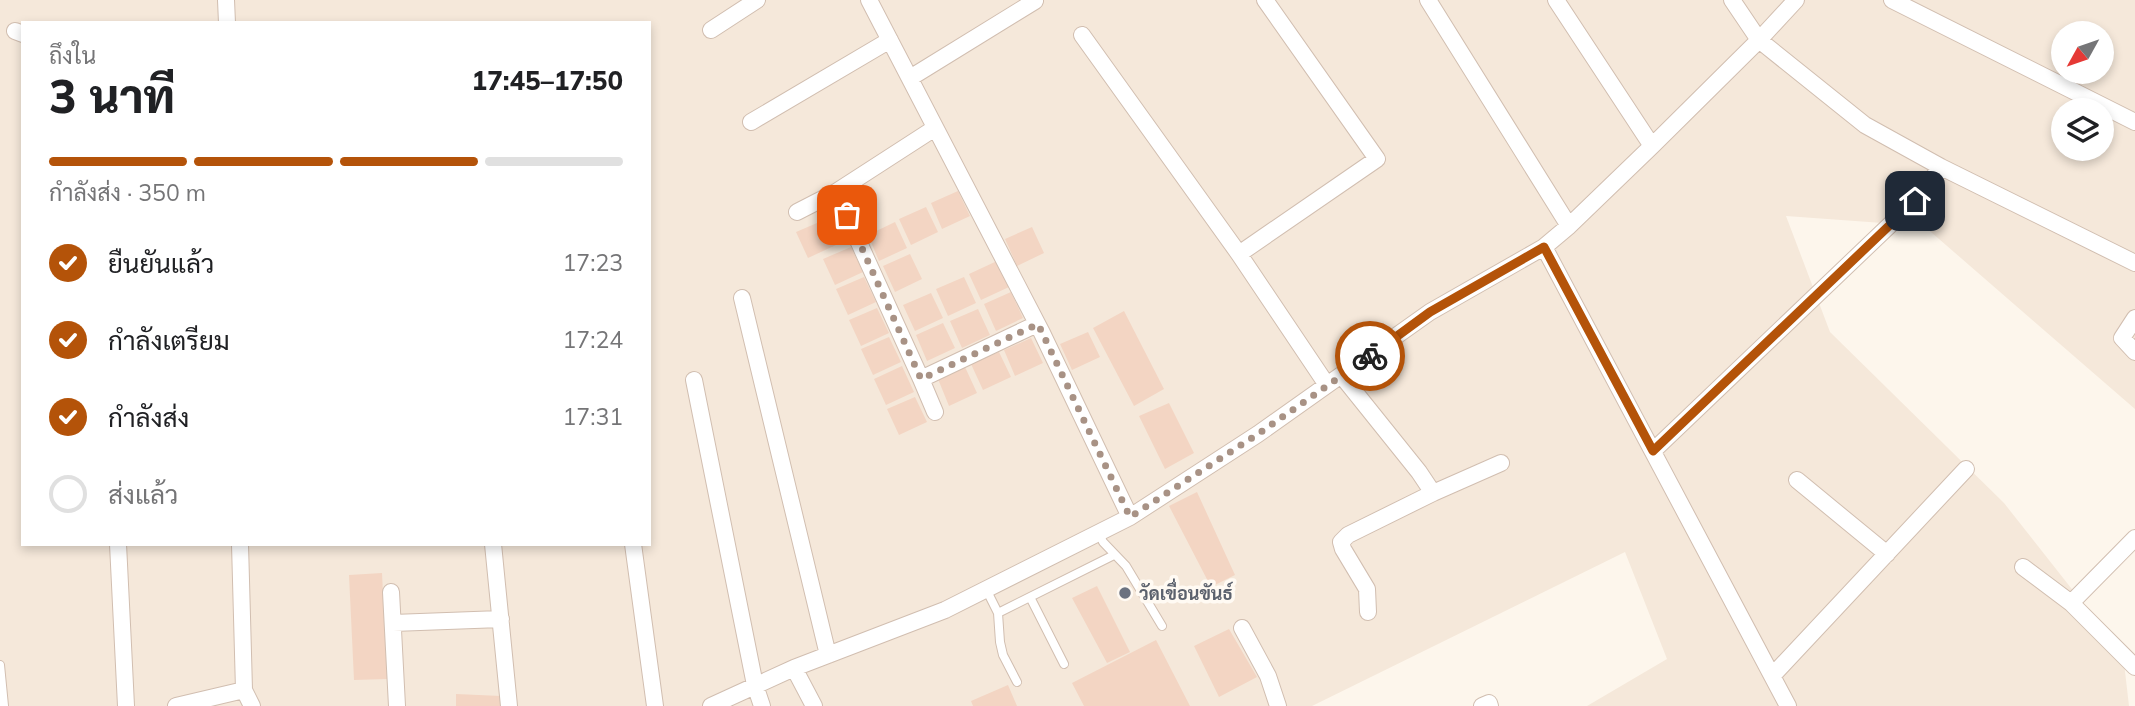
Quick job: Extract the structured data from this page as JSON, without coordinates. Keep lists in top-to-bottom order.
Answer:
{
  "places": ["วัดเขื่อนขันธ์"],
  "north": "bottom left",
  "page": {
    "heading": ["3 นาที", "ถึงใน", "17:45–17:50"],
    "bar": "กำลังส่ง · 350 m",
    "list": [
      ["ยืนยันแล้ว", "17:23"],
      ["กำลังเตรียม", "17:24"],
      ["กำลังส่ง", "17:31"],
      "ส่งแล้ว"
    ]
  }
}
